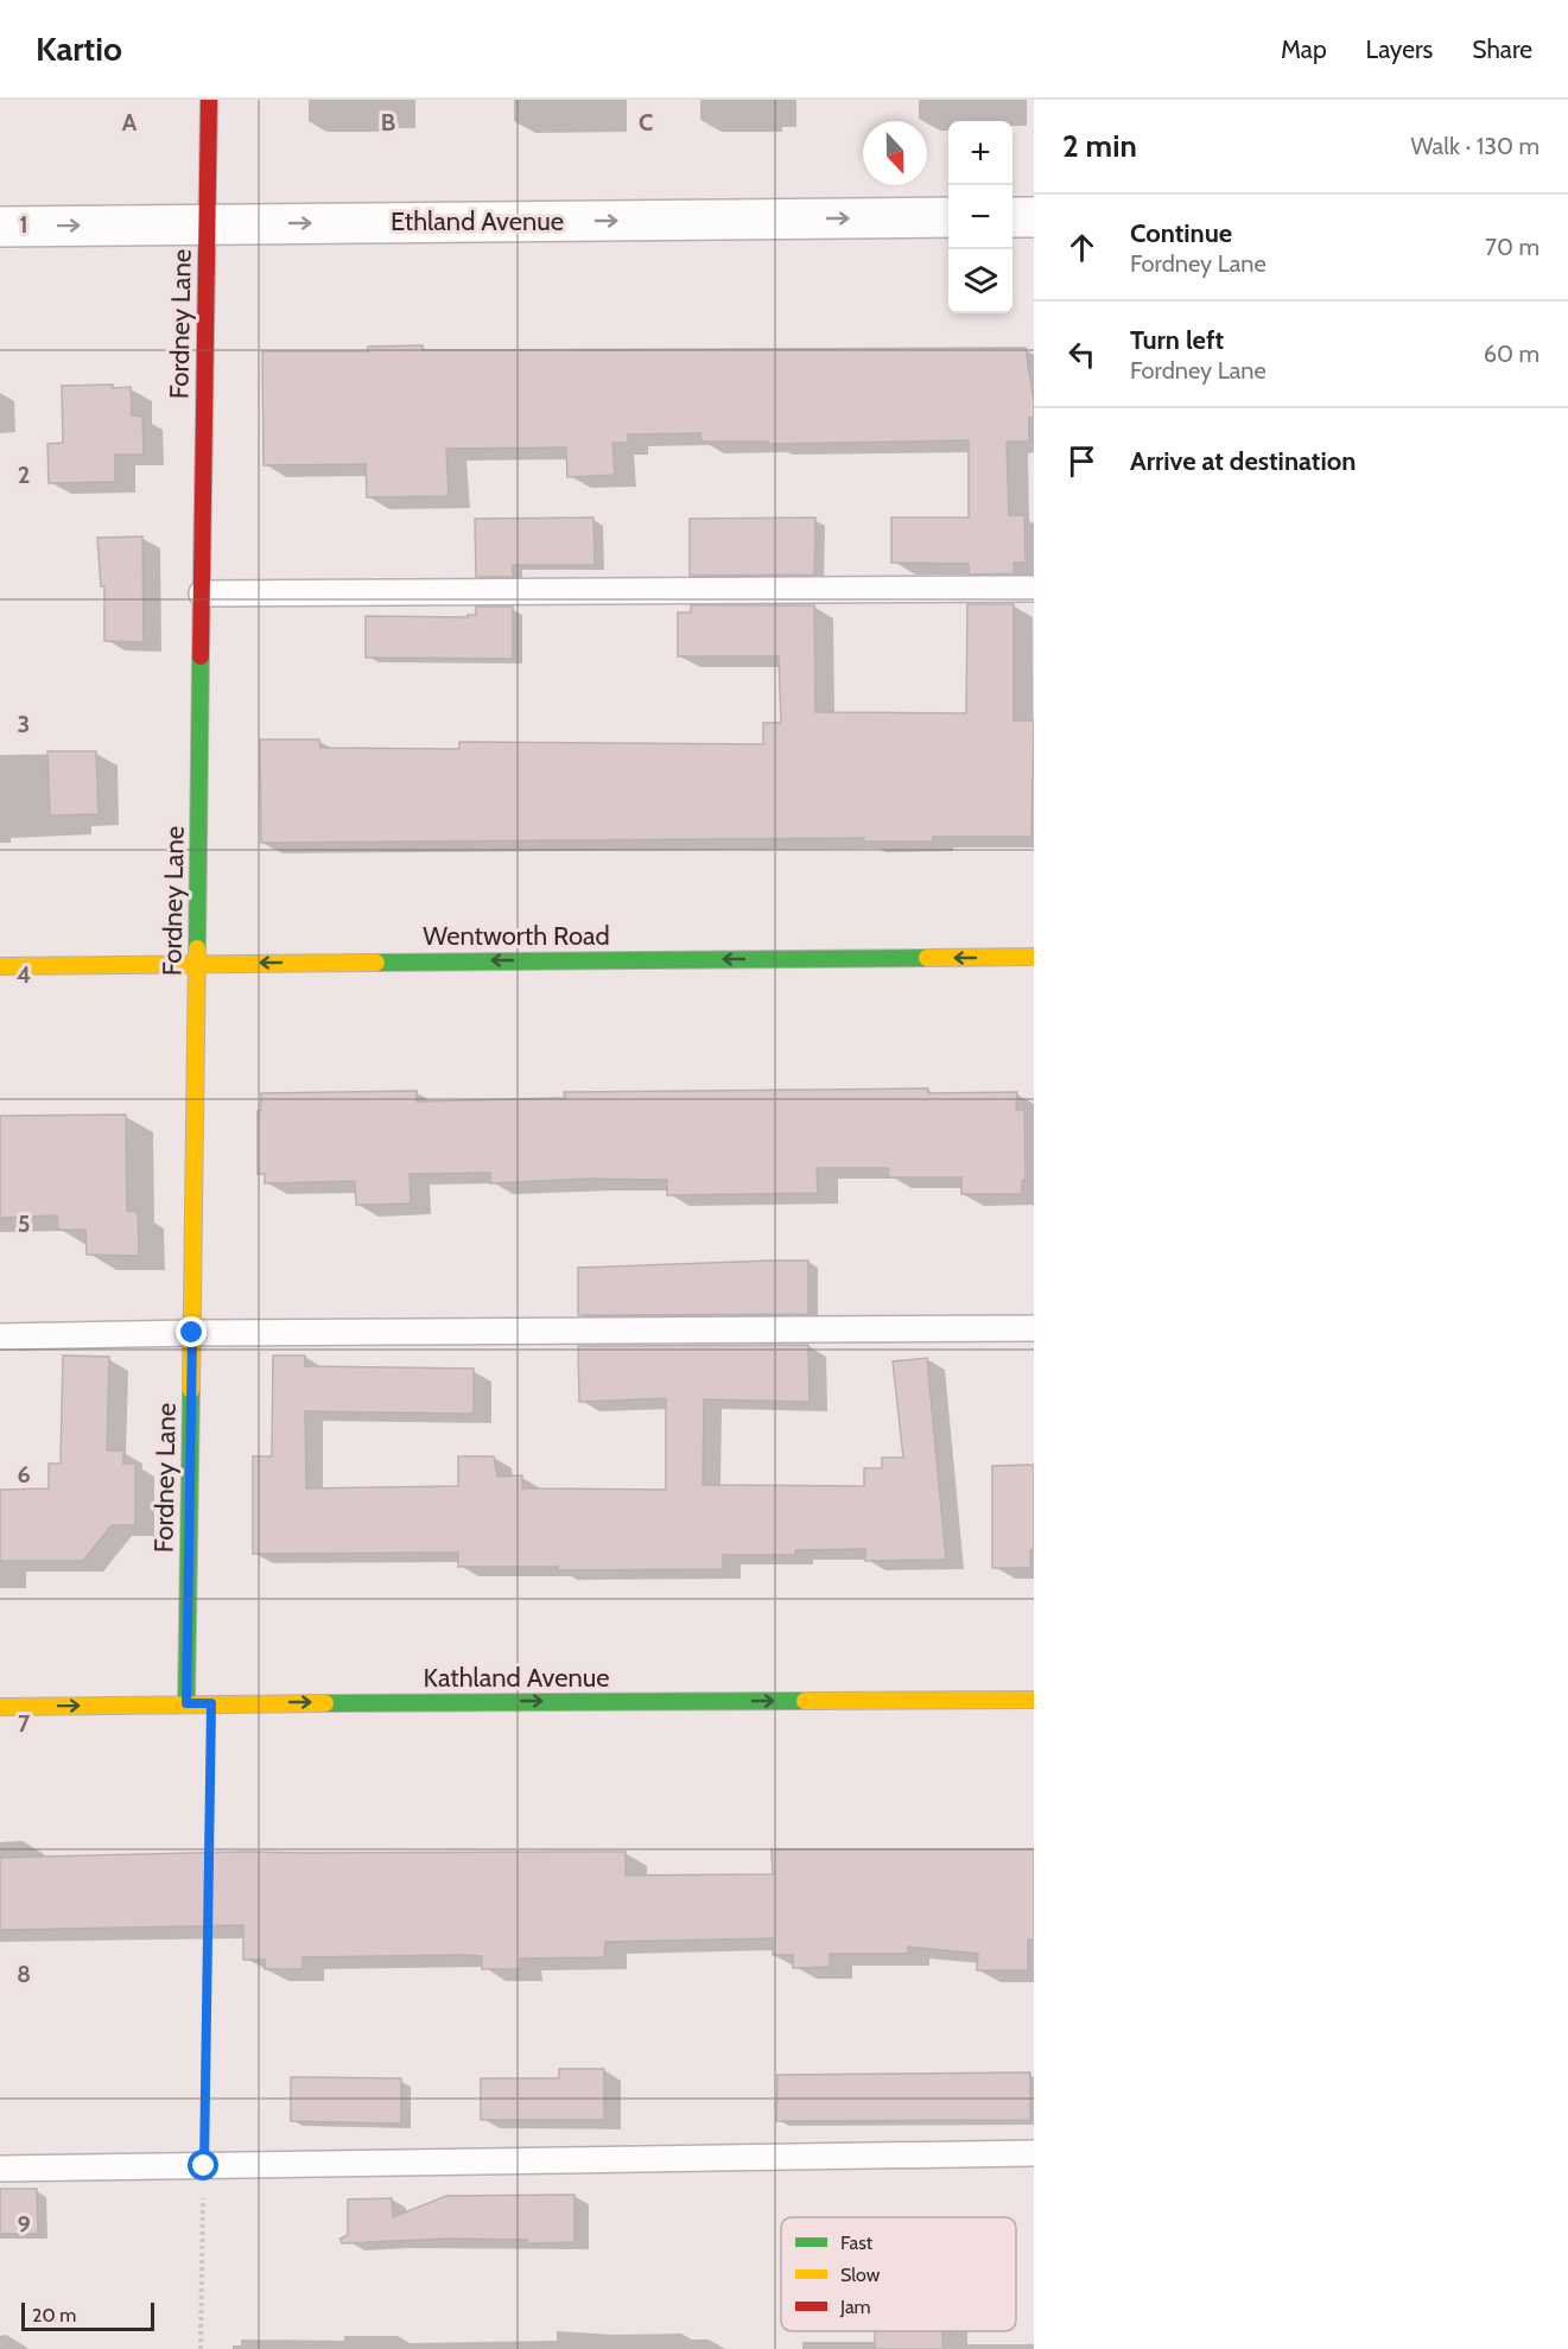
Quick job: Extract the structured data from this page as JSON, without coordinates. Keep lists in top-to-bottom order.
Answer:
{
  "streets": {
    "street": [
      "Ethland Avenue",
      "Fordney Lane",
      "Wentworth Road",
      "Kathland Avenue"
    ]
  },
  "crossings": [
    ["Ethland Avenue", "Fordney Lane"],
    ["Fordney Lane", "Wentworth Road"],
    ["Fordney Lane", "Kathland Avenue"]
  ],
  "one_way": ["Ethland Avenue", "Wentworth Road", "Kathland Avenue"],
  "legend": ["Fast", "Slow", "Jam"],
  "scale_bar": "20 m",
  "north": "bottom",
  "page": {
    "header": "Kartio",
    "nav": ["Map", "Layers", "Share"],
    "heading": ["2 min", "Walk · 130 m"],
    "map_buttons": ["+", "−"],
    "list": [
      ["Continue", "Fordney Lane", "70 m"],
      ["Turn left", "Fordney Lane", "60 m"],
      "Arrive at destination"
    ],
    "scale": "20 m"
  },
  "grid": {
    "columns": ["A", "B", "C"],
    "rows": [
      "1",
      "2",
      "3",
      "4",
      "5",
      "6",
      "7",
      "8",
      "9"
    ]
  }
}
